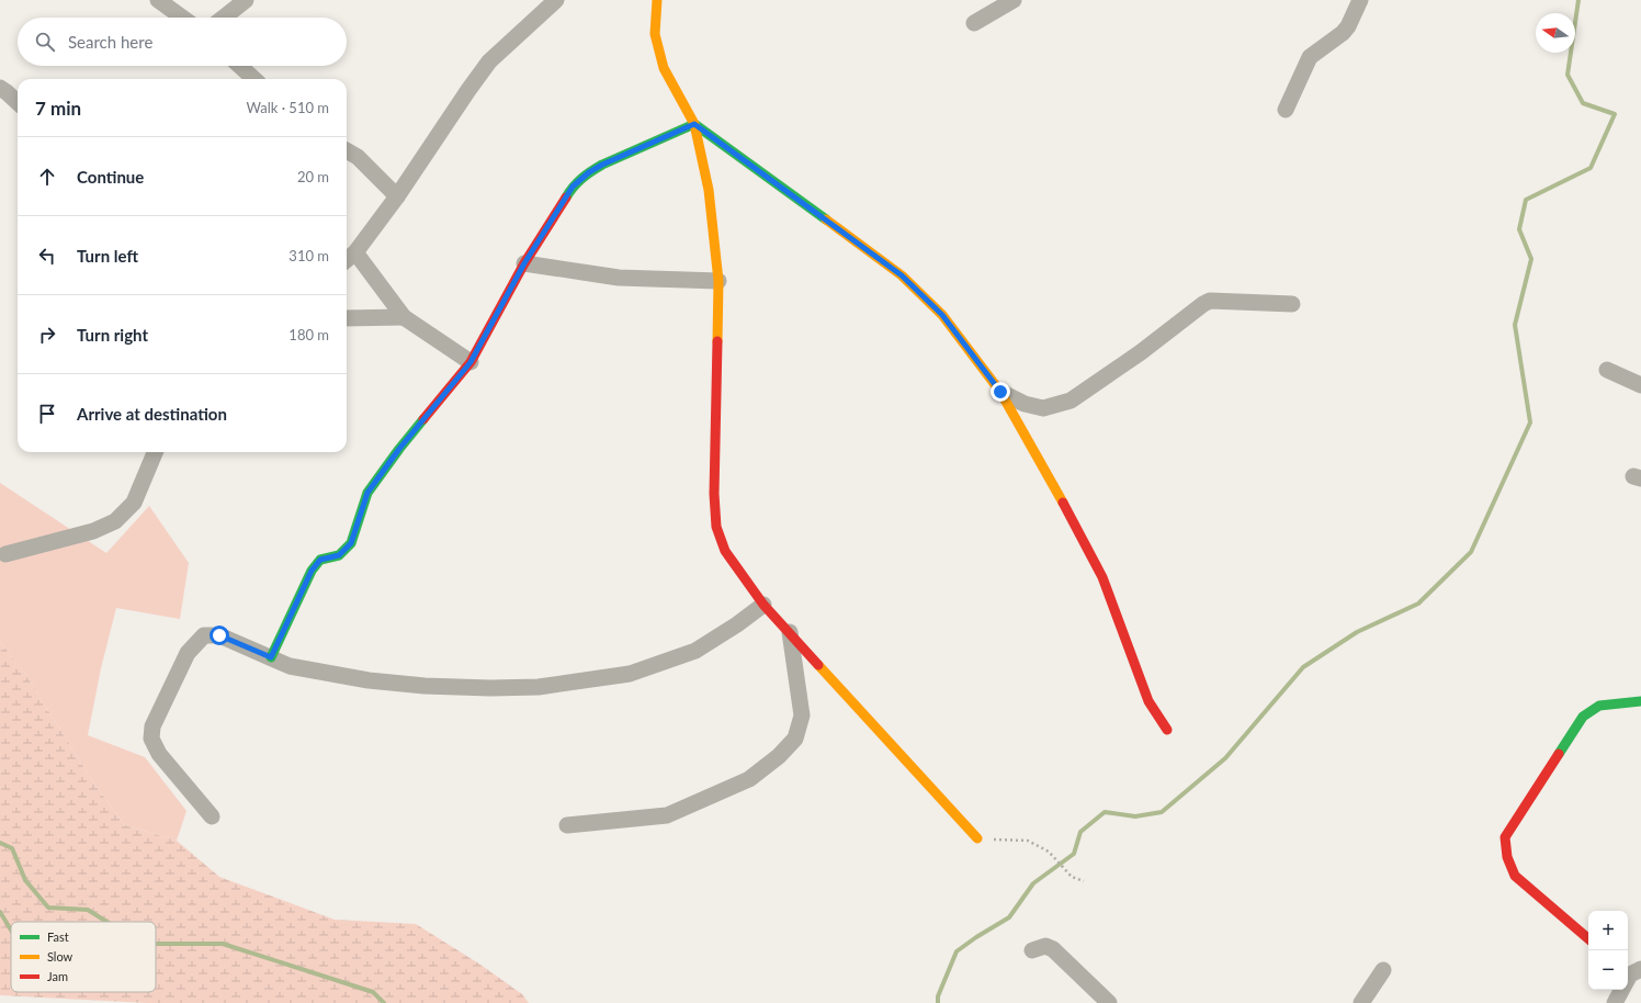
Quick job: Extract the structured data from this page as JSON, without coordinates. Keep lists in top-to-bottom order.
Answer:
{
  "legend": ["Fast", "Slow", "Jam"],
  "north": "left",
  "page": {
    "search": "Search here",
    "heading": ["7 min", "Walk · 510 m"],
    "list": [
      ["Continue", "20 m"],
      ["Turn left", "310 m"],
      ["Turn right", "180 m"],
      "Arrive at destination"
    ],
    "map_buttons": ["+", "−"]
  }
}
